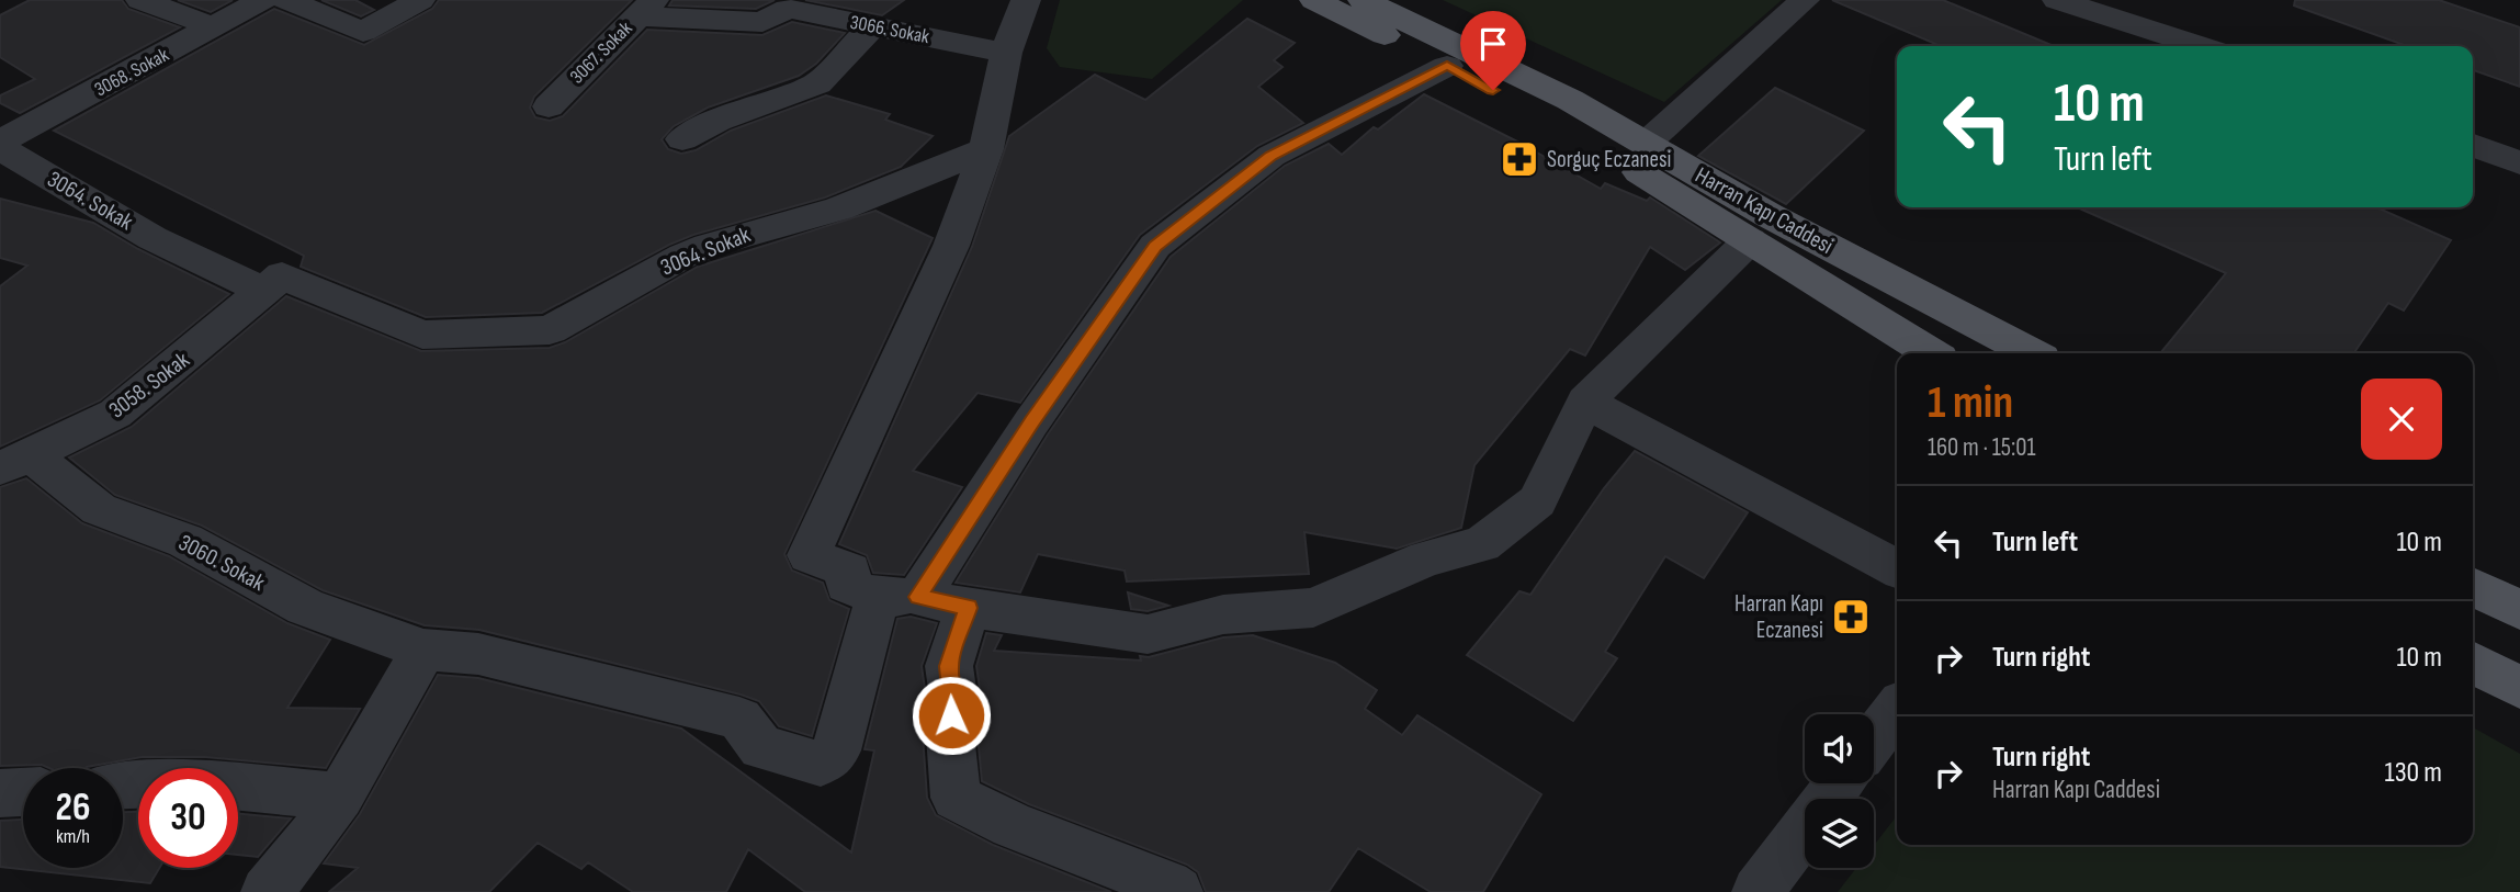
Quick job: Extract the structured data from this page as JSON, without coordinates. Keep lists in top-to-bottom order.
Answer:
{
  "streets": {
    "main road": ["Harran Kapı Caddesi"],
    "street": [
      "3066. Sokak",
      "3067. Sokak",
      "3068. Sokak",
      "3064. Sokak",
      "3058. Sokak",
      "3060. Sokak"
    ]
  },
  "crossings": [
    ["3066. Sokak", "3067. Sokak"],
    ["3064. Sokak", "3058. Sokak"],
    ["3058. Sokak", "3060. Sokak"]
  ],
  "places": {
    "pharmacy": ["Sorguç Eczanesi", "Harran Kapı Eczanesi"]
  },
  "page": {
    "turn": ["10 m", "Turn left"],
    "heading": ["1 min", "160 m · 15:01"],
    "list": [
      {
        "name": "Turn left",
        "value": "10 m"
      },
      {
        "name": "Turn right",
        "value": "10 m"
      },
      {
        "name": "Turn right",
        "note": "Harran Kapı Caddesi",
        "value": "130 m"
      }
    ],
    "speed": "26 km/h",
    "limit": "30"
  }
}
